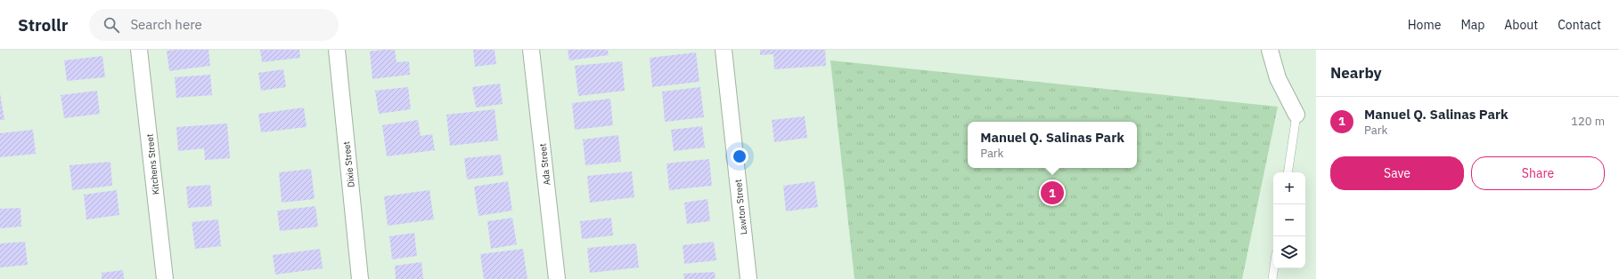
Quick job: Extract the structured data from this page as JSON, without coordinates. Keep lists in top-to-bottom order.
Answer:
{
  "streets": {
    "street": [
      "Kitchens Street",
      "Dixie Street",
      "Ada Street",
      "Lawton Street"
    ]
  },
  "page": {
    "header": "Strollr",
    "search": "Search here",
    "nav": [
      "Home",
      "Map",
      "About",
      "Contact"
    ],
    "heading": "Nearby",
    "list": [
      {
        "mark": "1",
        "name": "Manuel Q. Salinas Park",
        "note": "Park",
        "value": "120 m"
      }
    ],
    "popup": ["Manuel Q. Salinas Park", "Park"],
    "buttons": ["Save", "Share"],
    "map_buttons": ["+", "−"],
    "pins": "1"
  }
}
